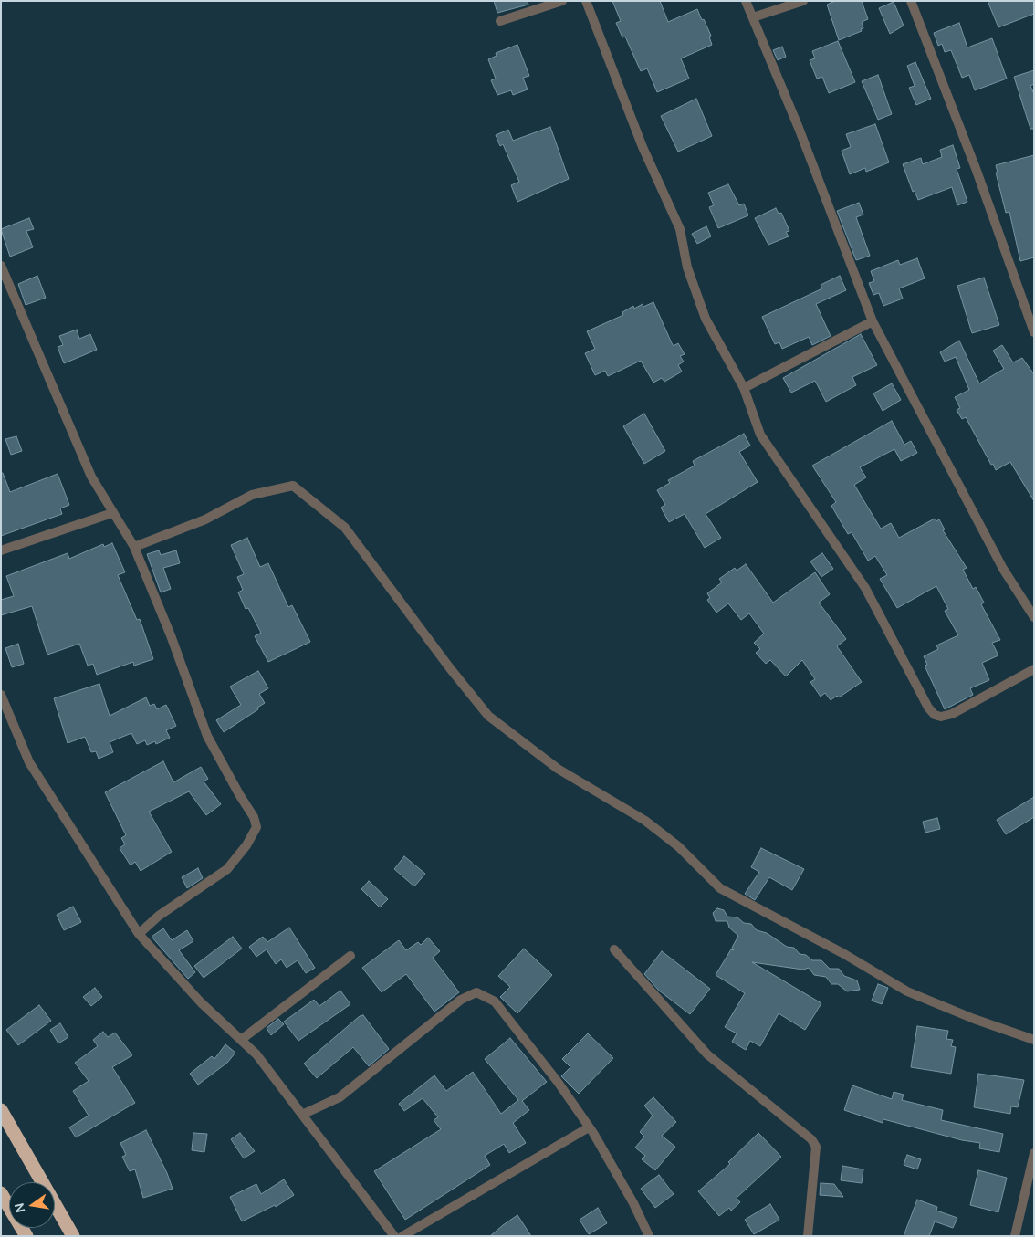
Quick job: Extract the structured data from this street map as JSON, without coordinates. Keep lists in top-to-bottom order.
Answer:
{
  "north": "left"
}
